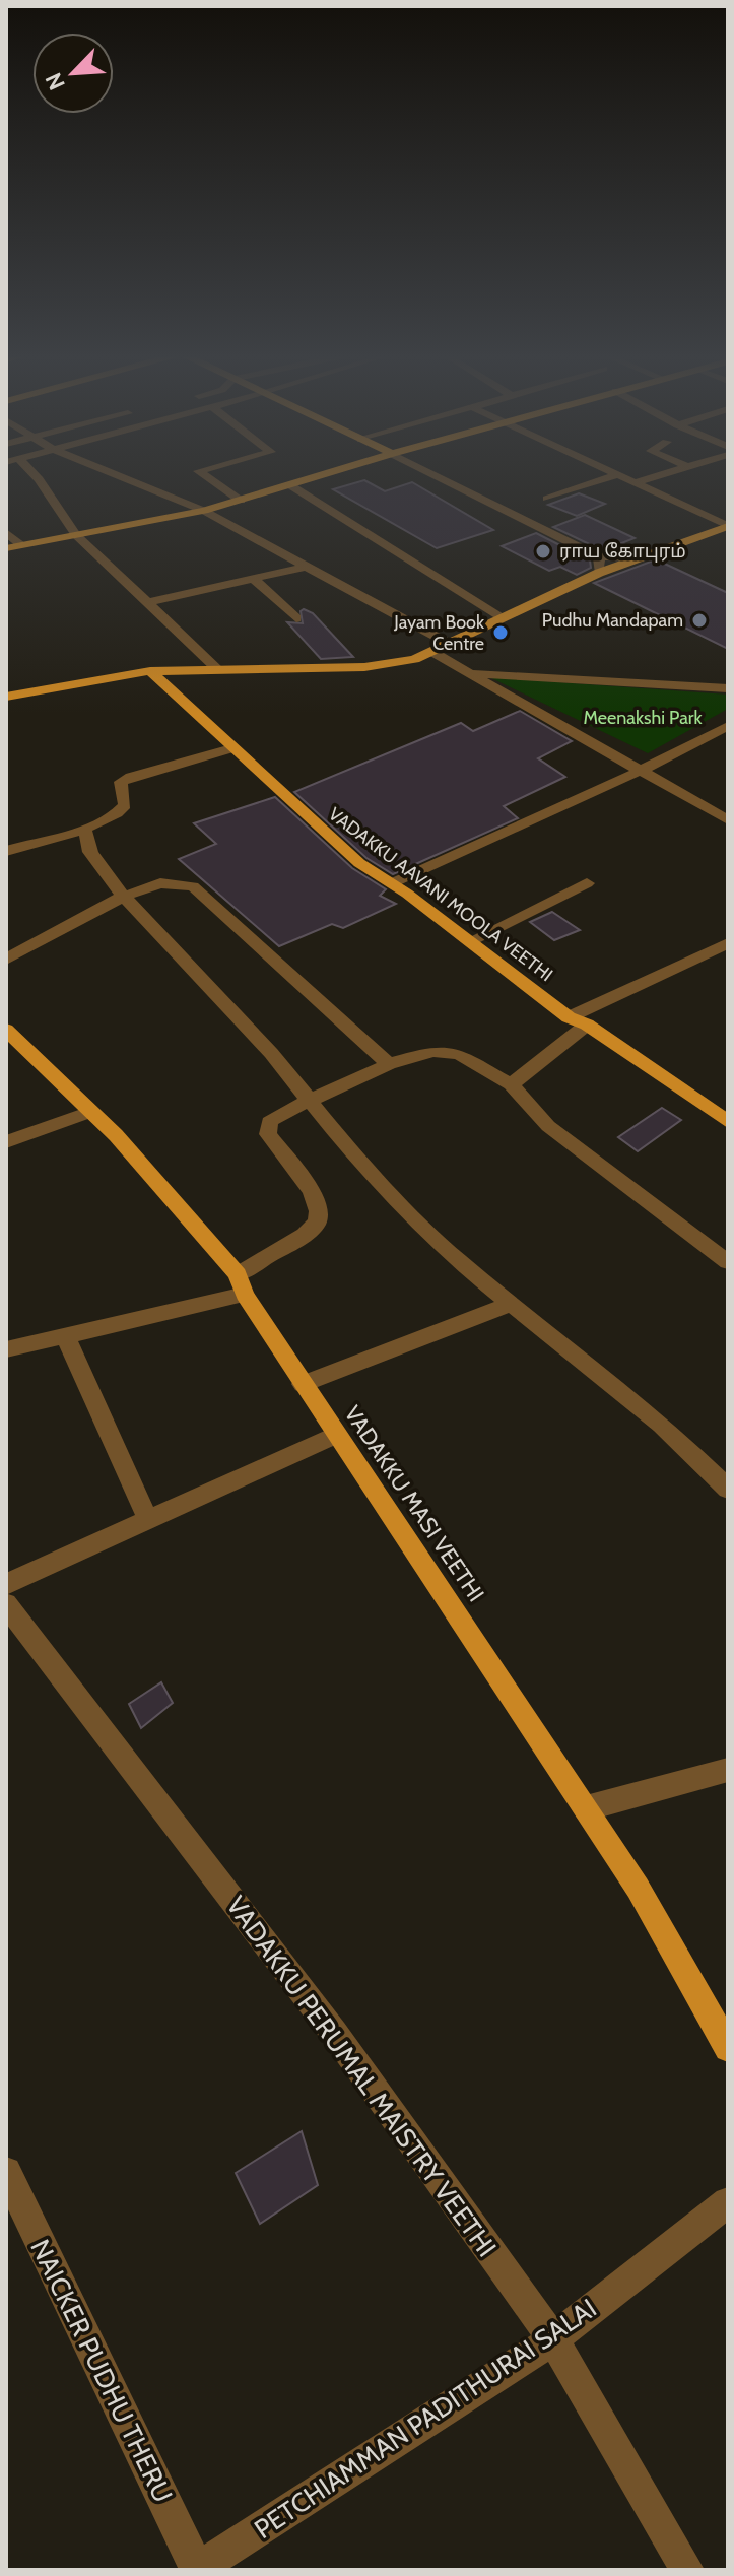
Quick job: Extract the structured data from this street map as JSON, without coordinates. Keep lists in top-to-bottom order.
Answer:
{
  "streets": {
    "main road": ["VADAKKU AAVANI MOOLA VEETHI", "VADAKKU MASI VEETHI"],
    "street": ["VADAKKU PERUMAL MAISTRY VEETHI", "NAICKER PUDHU THERU", "PETCHIAMMAN PADITHURAI SALAI"]
  },
  "crossings": [
    ["VADAKKU PERUMAL MAISTRY VEETHI", "PETCHIAMMAN PADITHURAI SALAI"],
    ["NAICKER PUDHU THERU", "PETCHIAMMAN PADITHURAI SALAI"]
  ],
  "parks": ["Meenakshi Park"],
  "places": ["ராய கோபுரம்", "Pudhu Mandapam", "Jayam Book Centre"],
  "north": "bottom left"
}
